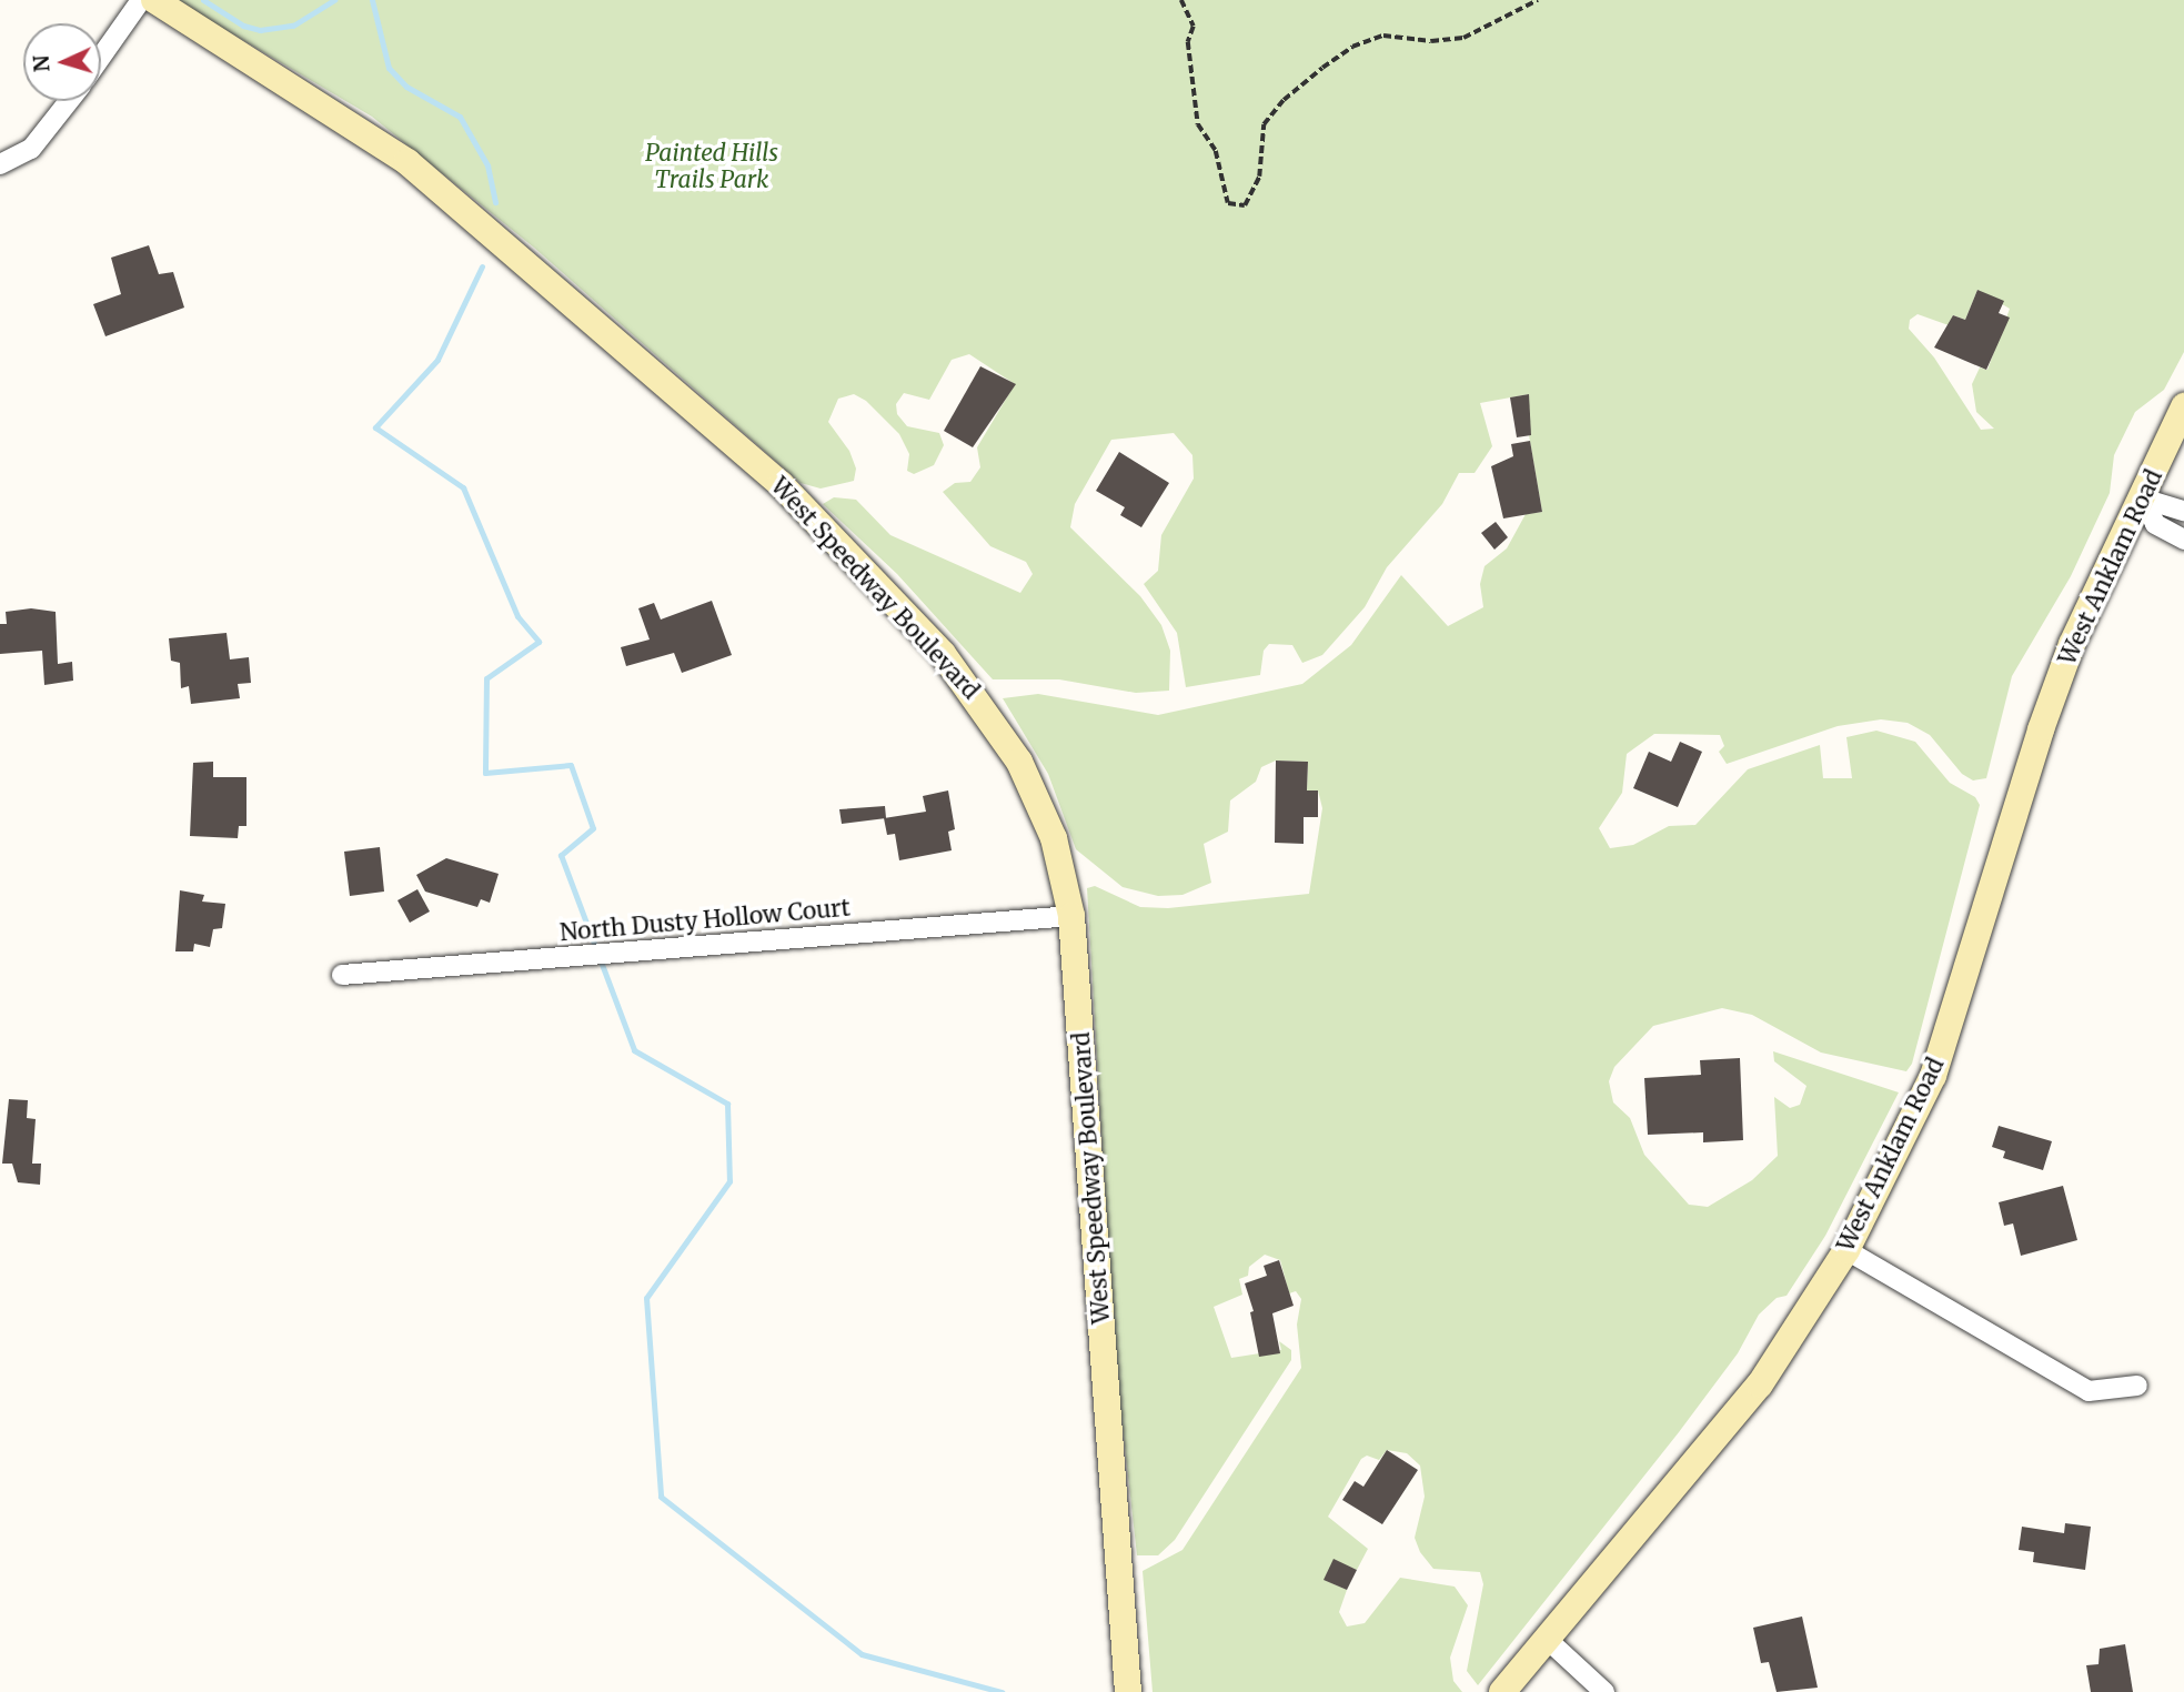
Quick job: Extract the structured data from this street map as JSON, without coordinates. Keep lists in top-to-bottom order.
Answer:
{
  "streets": {
    "main road": ["West Anklam Road", "West Speedway Boulevard"],
    "street": ["North Dusty Hollow Court"]
  },
  "crossings": [
    ["West Speedway Boulevard", "North Dusty Hollow Court"]
  ],
  "parks": ["Painted Hills Trails Park"],
  "north": "left"
}
